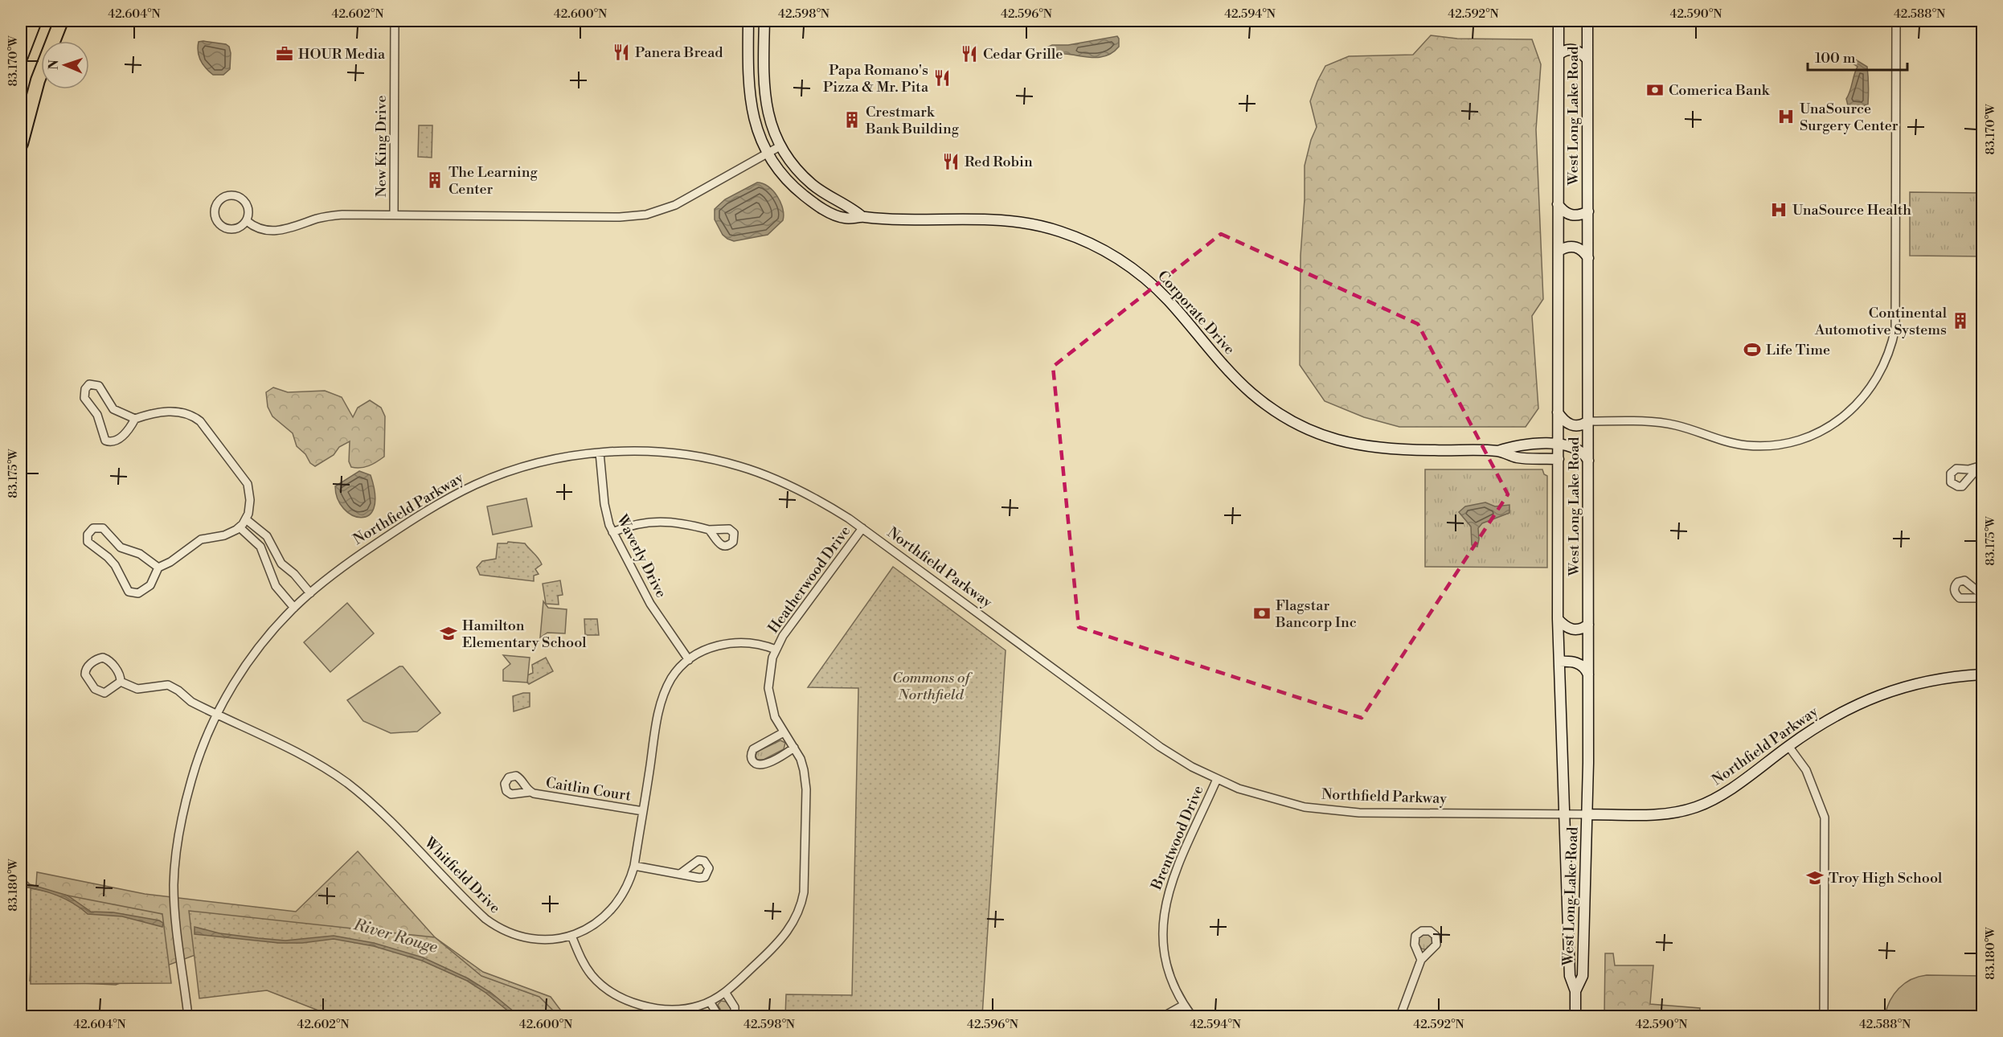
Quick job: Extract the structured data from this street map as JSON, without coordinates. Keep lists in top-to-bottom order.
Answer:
{
  "streets": {
    "main road": ["West Long Lake Road", "Corporate Drive", "Northfield Parkway"],
    "street": [
      "New King Drive",
      "Waverly Drive",
      "Heatherwood Drive",
      "Caitlin Court",
      "Brentwood Drive",
      "Whitfield Drive"
    ]
  },
  "crossings": [
    ["West Long Lake Road", "Corporate Drive"],
    ["West Long Lake Road", "Northfield Parkway"],
    ["New King Drive", "Corporate Drive"],
    ["Northfield Parkway", "Waverly Drive"],
    ["Northfield Parkway", "Heatherwood Drive"],
    ["Northfield Parkway", "Brentwood Drive"],
    ["Northfield Parkway", "Whitfield Drive"],
    ["Waverly Drive", "Whitfield Drive"],
    ["Heatherwood Drive", "Whitfield Drive"],
    ["Caitlin Court", "Whitfield Drive"]
  ],
  "water": ["River Rouge"],
  "parks": ["Commons of Northfield"],
  "places": {
    "restaurant": [
      "Panera Bread",
      "Cedar Grille",
      "Papa Romano's Pizza & Mr. Pita",
      "Red Robin"
    ],
    "office": ["HOUR Media"],
    "bank": ["Comerica Bank", "Flagstar Bancorp Inc"],
    "hospital": ["UnaSource Surgery Center", "UnaSource Health"],
    "building": ["Crestmark Bank Building", "The Learning Center", "Continental Automotive Systems"],
    "sports": ["Life Time"],
    "school or university": ["Hamilton Elementary School", "Troy High School"]
  },
  "scale_bar": "100 m",
  "north": "left",
  "coordinates": [
    "42.604°N",
    "42.602°N",
    "42.600°N",
    "42.598°N",
    "42.596°N",
    "42.594°N",
    "42.592°N",
    "42.590°N",
    "42.588°N",
    "83.170°W",
    "83.175°W",
    "83.180°W"
  ]
}
